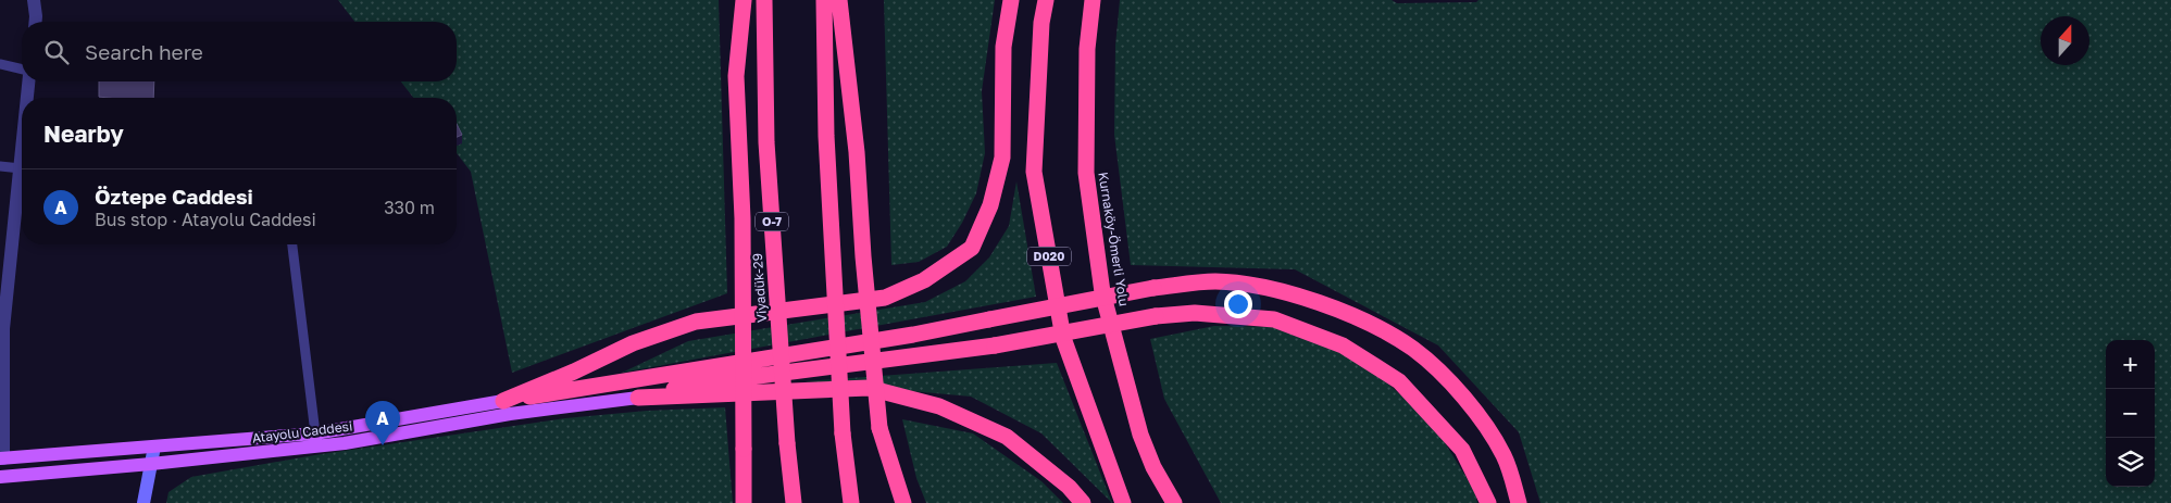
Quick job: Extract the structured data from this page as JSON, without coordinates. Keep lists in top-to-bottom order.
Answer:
{
  "streets": {
    "highway": [
      "O-7",
      "Kurnaköy-Ömerli Yolu",
      "D020",
      "Viyadük-29"
    ],
    "main road": ["Atayolu Caddesi"]
  },
  "north": "top",
  "page": {
    "search": "Search here",
    "heading": "Nearby",
    "list": [
      {
        "mark": "A",
        "name": "Öztepe Caddesi",
        "note": "Bus stop · Atayolu Caddesi",
        "value": "330 m"
      }
    ],
    "map_buttons": ["+", "−"],
    "pins": "A"
  }
}
